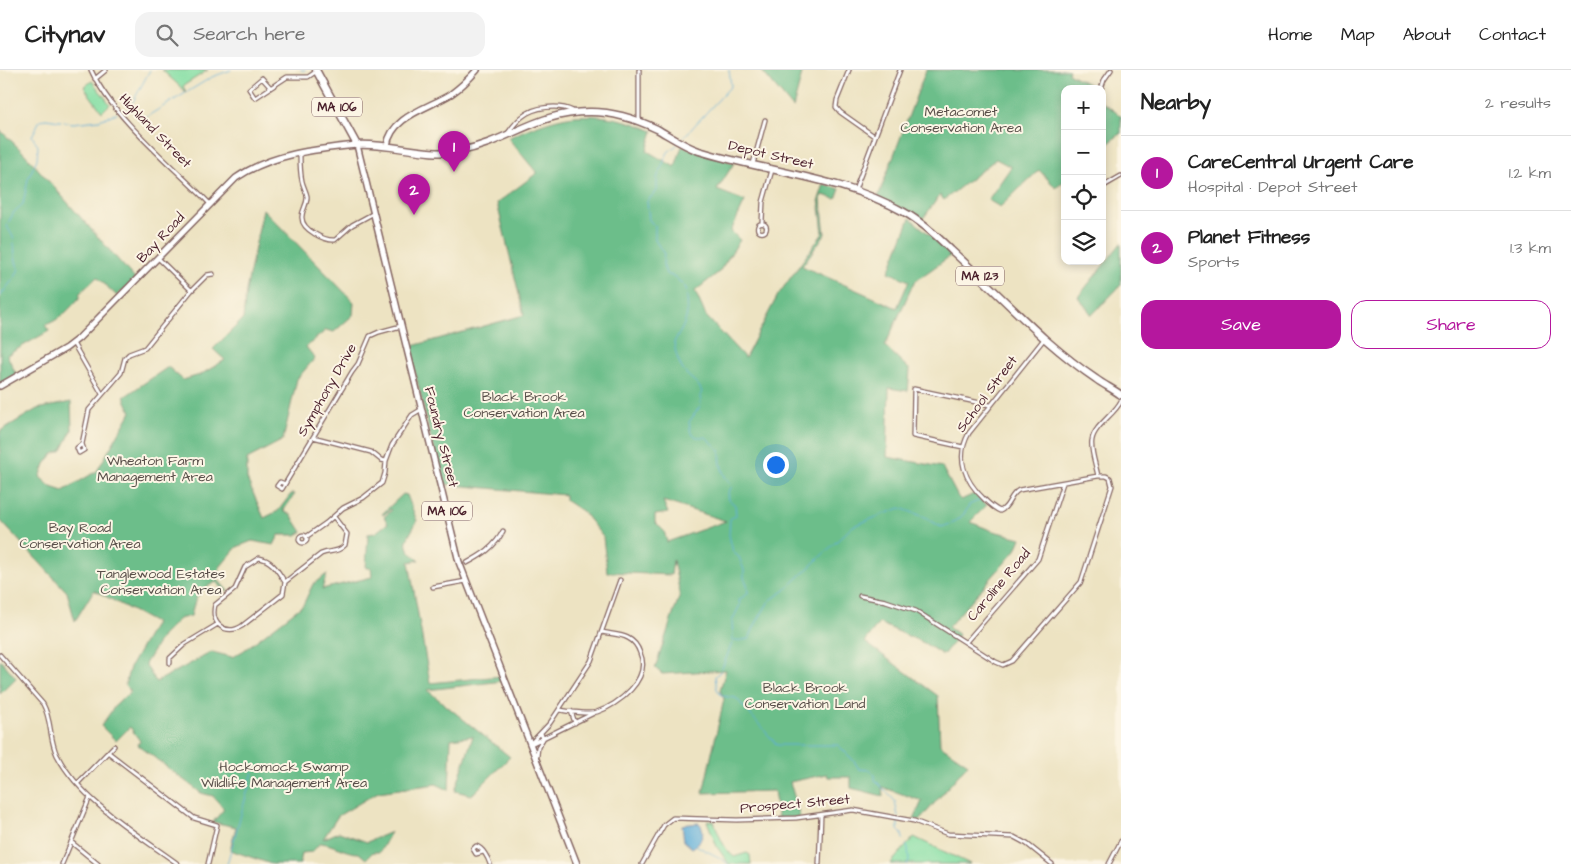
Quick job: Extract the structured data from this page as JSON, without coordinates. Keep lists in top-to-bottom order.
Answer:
{
  "streets": {
    "highway": [
      "MA 106",
      "Depot Street",
      "MA 123",
      "Foundry Street"
    ],
    "main road": ["Bay Road"],
    "street": [
      "Highland Street",
      "Symphony Drive",
      "School Street",
      "Caroline Road",
      "Prospect Street"
    ]
  },
  "crossings": [
    ["Highland Street", "Bay Road"],
    ["Depot Street", "Bay Road"],
    ["Depot Street", "School Street"],
    ["Depot Street", "Foundry Street"],
    ["Bay Road", "Foundry Street"],
    ["Symphony Drive", "Foundry Street"],
    ["School Street", "Caroline Road"]
  ],
  "parks": [
    "Metacomet Conservation Area",
    "Black Brook Conservation Area",
    "Wheaton Farm Management Area",
    "Bay Road Conservation Area",
    "Tanglewood Estates Conservation Area",
    "Black Brook Conservation Land",
    "Hockomock Swamp Wildlife Management Area"
  ],
  "page": {
    "header": "Citynav",
    "search": "Search here",
    "nav": [
      "Home",
      "Map",
      "About",
      "Contact"
    ],
    "heading": ["Nearby", "2 results"],
    "map_buttons": ["+", "−"],
    "pins": ["1", "2"],
    "list": [
      {
        "mark": "1",
        "name": "CareCentral Urgent Care",
        "note": "Hospital · Depot Street",
        "value": "1.2 km"
      },
      {
        "mark": "2",
        "name": "Planet Fitness",
        "note": "Sports",
        "value": "1.3 km"
      }
    ],
    "buttons": ["Save", "Share"]
  }
}
